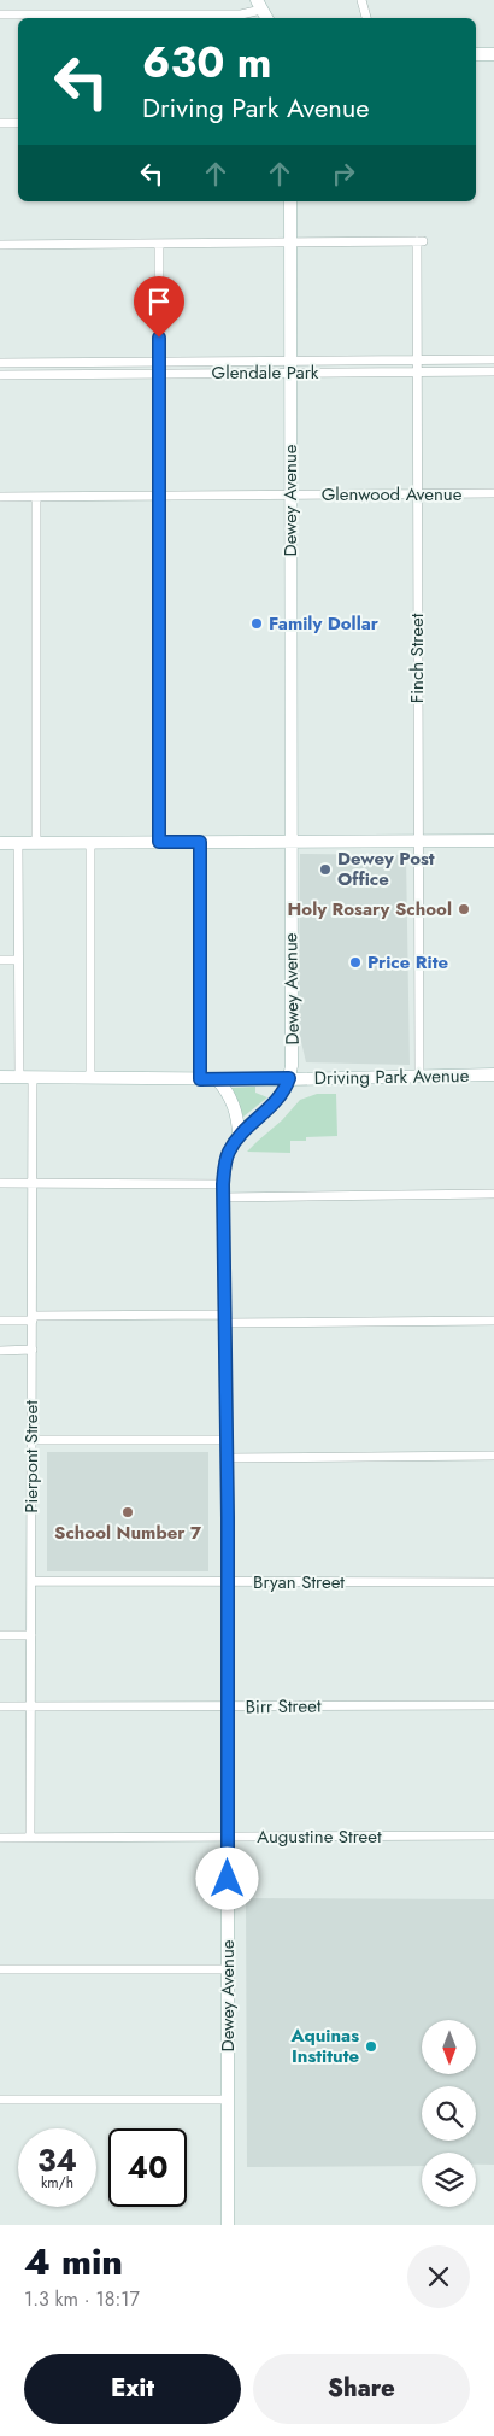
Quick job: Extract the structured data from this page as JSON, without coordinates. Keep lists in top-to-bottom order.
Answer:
{
  "streets": {
    "street": [
      "Glendale Park",
      "Glenwood Avenue",
      "Dewey Avenue",
      "Finch Street",
      "Driving Park Avenue",
      "Pierpont Street",
      "Bryan Street",
      "Birr Street",
      "Augustine Street"
    ]
  },
  "crossings": [
    ["Glendale Park", "Dewey Avenue"],
    ["Glendale Park", "Finch Street"],
    ["Glenwood Avenue", "Dewey Avenue"],
    ["Glenwood Avenue", "Finch Street"],
    ["Dewey Avenue", "Finch Street"],
    ["Dewey Avenue", "Driving Park Avenue"],
    ["Dewey Avenue", "Bryan Street"],
    ["Dewey Avenue", "Birr Street"],
    ["Dewey Avenue", "Augustine Street"],
    ["Finch Street", "Driving Park Avenue"],
    ["Driving Park Avenue", "Pierpont Street"],
    ["Pierpont Street", "Bryan Street"],
    ["Pierpont Street", "Birr Street"],
    ["Pierpont Street", "Augustine Street"]
  ],
  "places": [
    "Family Dollar",
    "Dewey Post Office",
    "Holy Rosary School",
    "Price Rite",
    "School Number 7",
    "Aquinas Institute"
  ],
  "north": "bottom",
  "page": {
    "turn": ["630 m", "Driving Park Avenue"],
    "speed": "34 km/h",
    "limit": "40",
    "heading": ["4 min", "1.3 km · 18:17"],
    "buttons": ["Exit", "Share"]
  }
}
